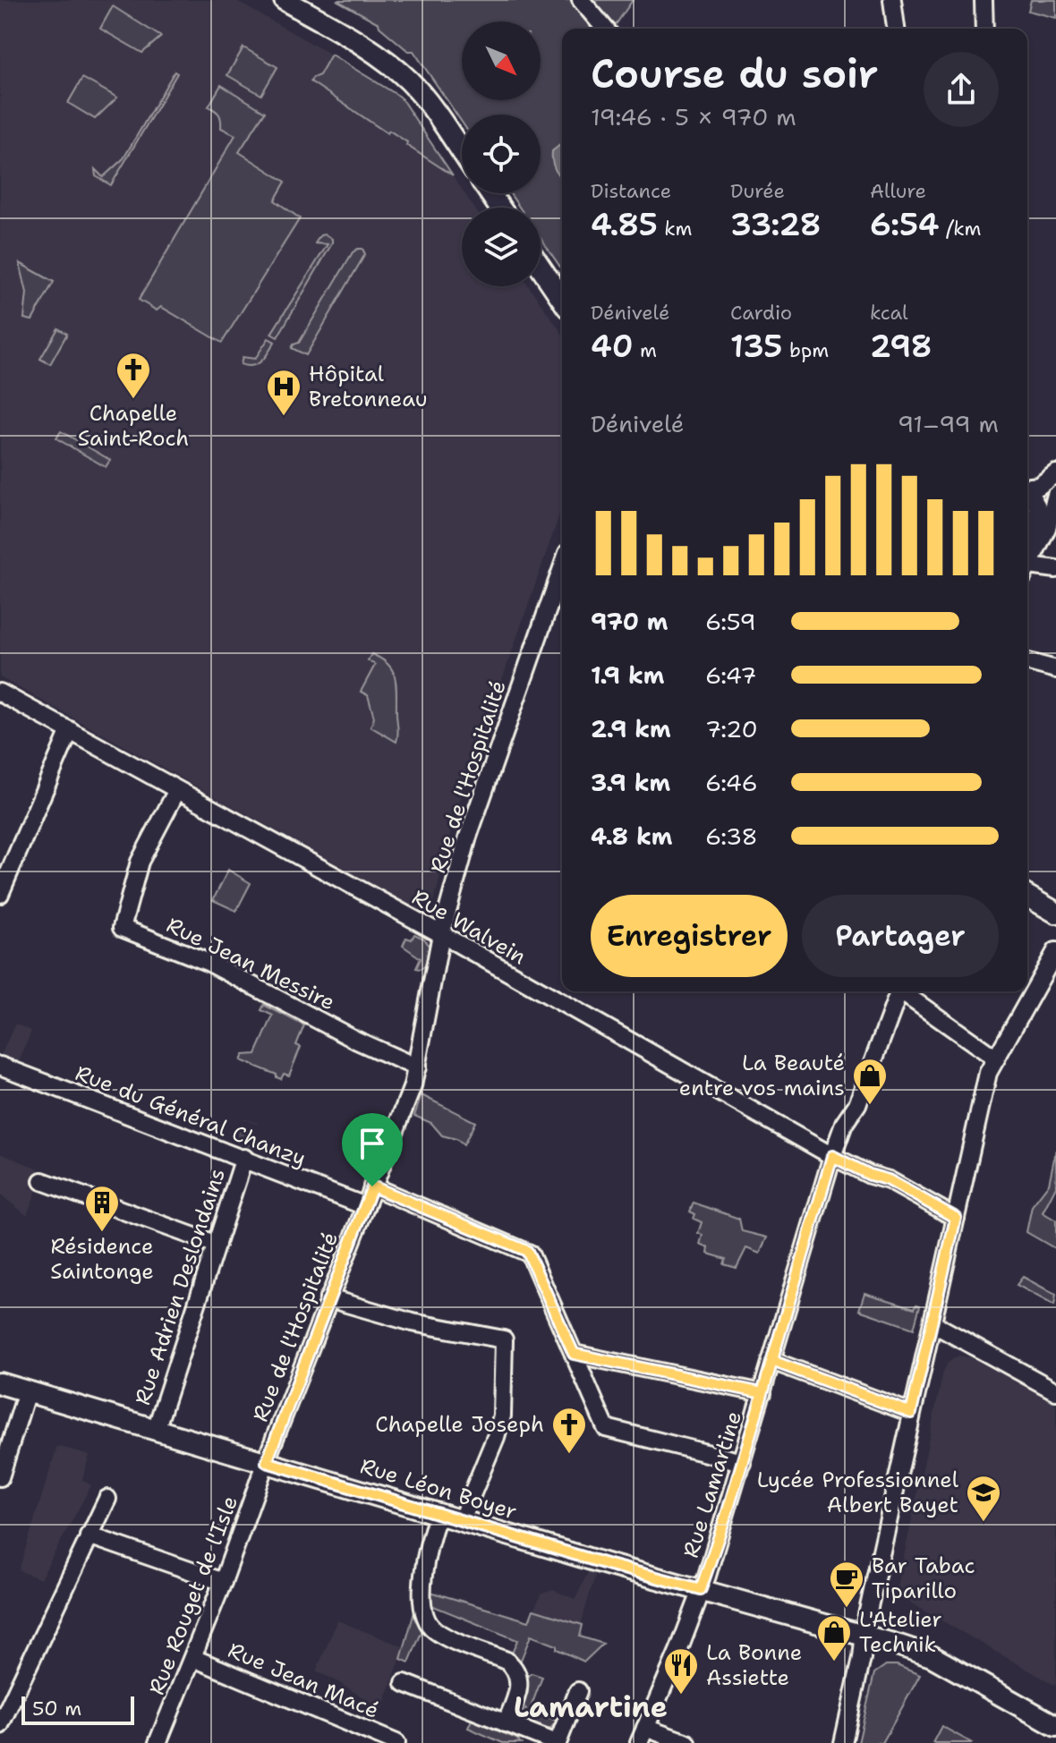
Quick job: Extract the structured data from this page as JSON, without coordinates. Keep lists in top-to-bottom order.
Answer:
{
  "streets": {
    "main road": ["Rue Léon Boyer"],
    "street": [
      "Rue de l'Hospitalité",
      "Rue Walvein",
      "Rue Jean Messire",
      "Rue du Général Chanzy",
      "Rue Adrien Deslondains",
      "Rue Lamartine",
      "Rue Rouget de l'Isle",
      "Rue Jean Macé"
    ]
  },
  "crossings": [
    ["Rue de l'Hospitalité", "Rue Walvein"],
    ["Rue de l'Hospitalité", "Rue Jean Messire"],
    ["Rue de l'Hospitalité", "Rue du Général Chanzy"],
    ["Rue de l'Hospitalité", "Rue Léon Boyer"],
    ["Rue de l'Hospitalité", "Rue Rouget de l'Isle"],
    ["Rue Walvein", "Rue Jean Messire"],
    ["Rue Walvein", "Rue Lamartine"],
    ["Rue du Général Chanzy", "Rue Adrien Deslondains"],
    ["Rue Adrien Deslondains", "Rue Léon Boyer"],
    ["Rue Lamartine", "Rue Léon Boyer"],
    ["Rue Léon Boyer", "Rue Rouget de l'Isle"],
    ["Rue Rouget de l'Isle", "Rue Jean Macé"]
  ],
  "districts": ["Lamartine"],
  "places": {
    "church": ["Chapelle Saint-Roch", "Chapelle Joseph"],
    "hospital": ["Hôpital Bretonneau"],
    "shop": ["La Beauté entre vos mains", "L'Atelier Technik"],
    "building": ["Résidence Saintonge"],
    "school or university": ["Lycée Professionnel Albert Bayet"],
    "cafe": ["Bar Tabac Tiparillo"],
    "restaurant": ["La Bonne Assiette"]
  },
  "scale_bar": "50 m",
  "north": "bottom right",
  "page": {
    "heading": ["Course du soir", "19:46 · 5 × 970 m"],
    "stats": [
      ["Distance", "4.85 km"],
      ["Durée", "33:28"],
      ["Allure", "6:54 /km"],
      ["Dénivelé", "40 m"],
      ["Cardio", "135 bpm"],
      ["kcal", "298"]
    ],
    "chart": ["Dénivelé", "91–99 m"],
    "list": [
      {
        "name": "970 m",
        "note": "6:59"
      },
      {
        "name": "1.9 km",
        "note": "6:47"
      },
      {
        "name": "2.9 km",
        "note": "7:20"
      },
      {
        "name": "3.9 km",
        "note": "6:46"
      },
      {
        "name": "4.8 km",
        "note": "6:38"
      }
    ],
    "buttons": ["Enregistrer", "Partager"],
    "scale": "50 m"
  }
}
